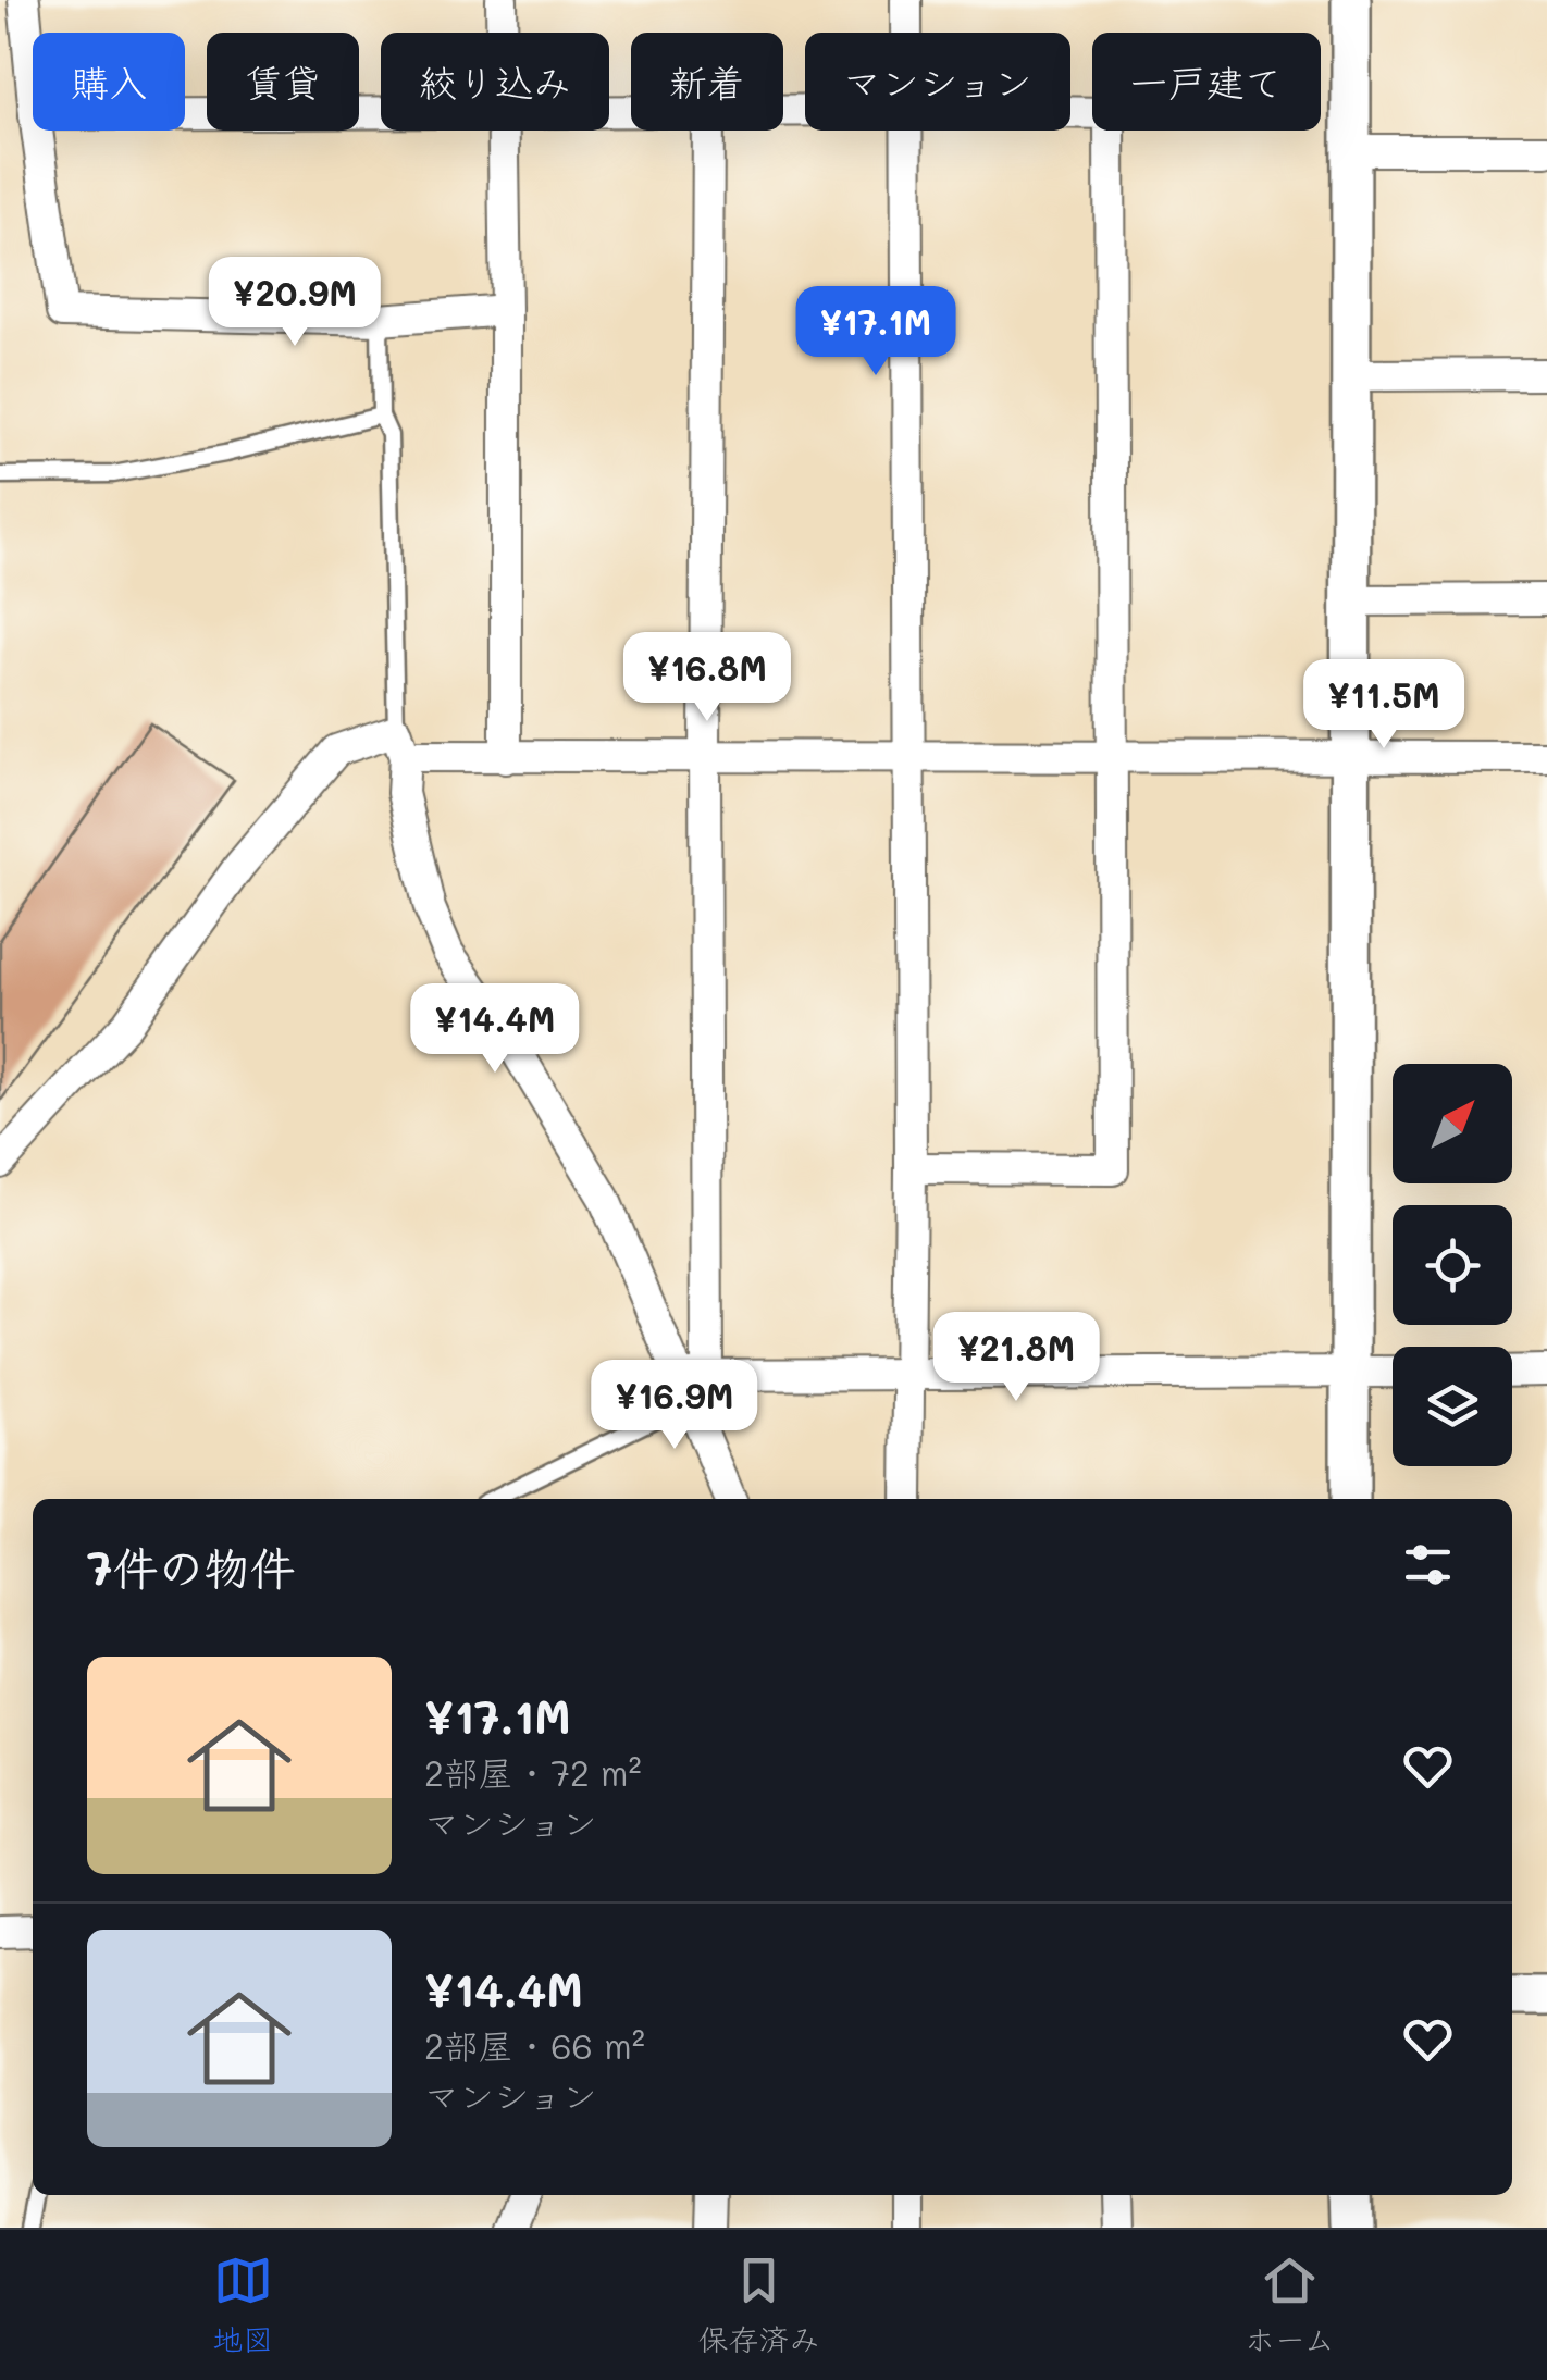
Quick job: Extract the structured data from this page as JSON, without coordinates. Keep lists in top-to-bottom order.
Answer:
{
  "north": "top right",
  "page": {
    "chip": [
      "購入",
      "賃貸",
      "絞り込み",
      "新着",
      "マンション",
      "一戸建て"
    ],
    "price": [
      "¥20.9M",
      "¥17.1M",
      "¥16.8M",
      "¥11.5M",
      "¥14.4M",
      "¥21.8M",
      "¥16.9M"
    ],
    "heading": "7件の物件",
    "list": [
      {
        "name": "¥17.1M",
        "note": "2部屋 · 72 m² · マンション"
      },
      {
        "name": "¥14.4M",
        "note": "2部屋 · 66 m² · マンション"
      }
    ],
    "tabs": ["地図", "保存済み", "ホーム"]
  }
}
